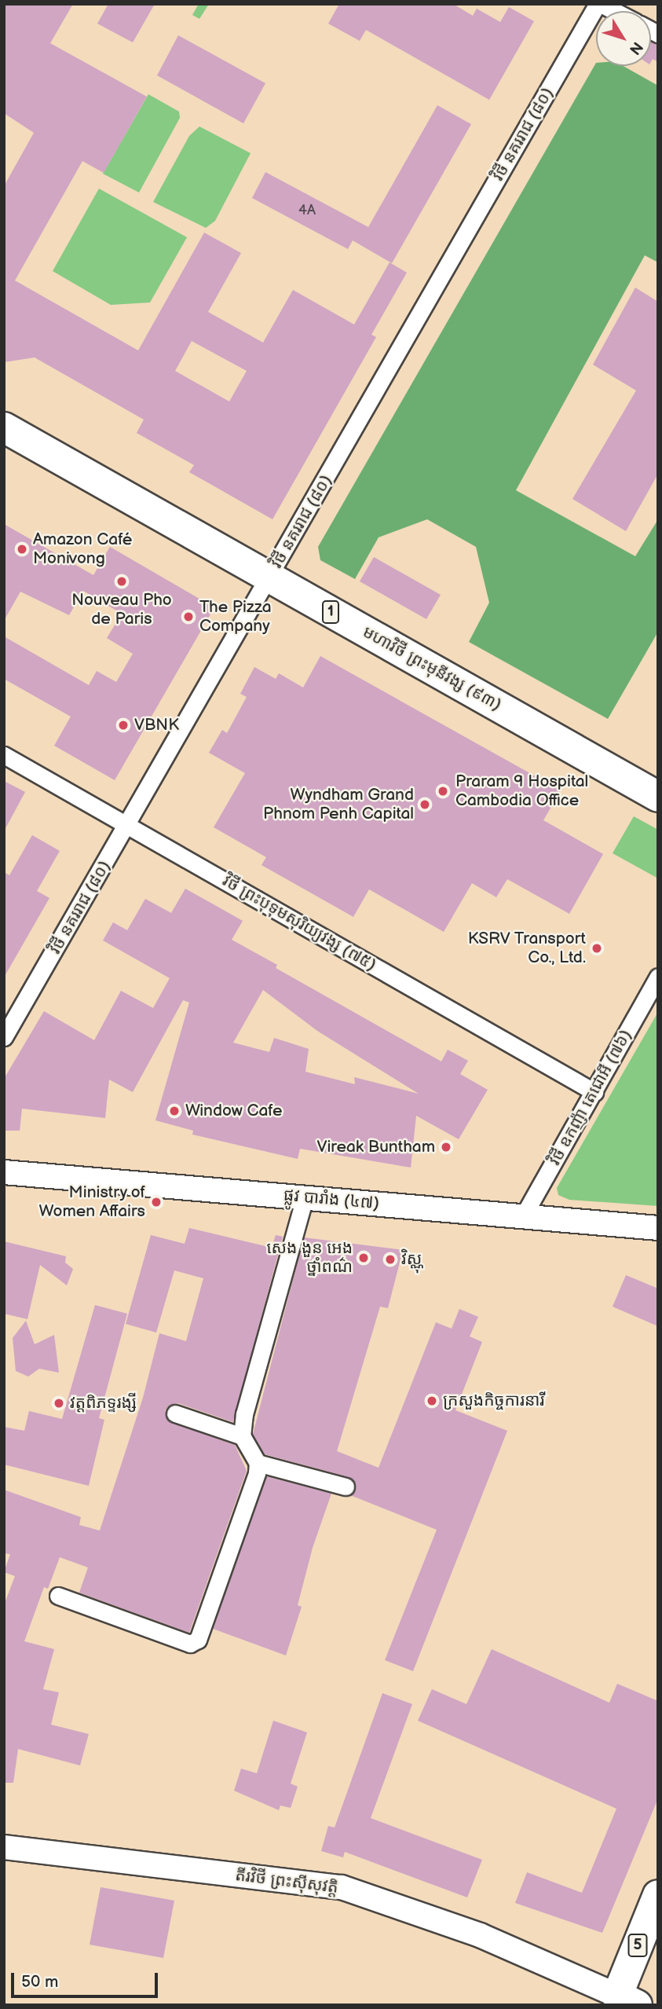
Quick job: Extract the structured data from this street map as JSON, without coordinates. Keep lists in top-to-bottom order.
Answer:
{
  "streets": {
    "highway": ["1", "មហាវិថី ព្រះមុនីវង្ស (៩៣)", "5"],
    "main road": ["ផ្លូវ បារាំង (៤៧)", "តីរវិថី ព្រះស៊ីសុវត្តិ"],
    "street": ["វិថី នគររាជ (៨០)", "វិថី ព្រះបុទុមសុរិយ្យវង្ស (៧៥)", "វិថី ឧកញ៉ា តេជោអី (៧៦)"]
  },
  "crossings": [
    ["វិថី នគររាជ (៨០)", "មហាវិថី ព្រះមុនីវង្ស (៩៣)"],
    ["វិថី នគររាជ (៨០)", "វិថី ព្រះបុទុមសុរិយ្យវង្ស (៧៥)"],
    ["វិថី ព្រះបុទុមសុរិយ្យវង្ស (៧៥)", "វិថី ឧកញ៉ា តេជោអី (៧៦)"],
    ["វិថី ឧកញ៉ា តេជោអី (៧៦)", "ផ្លូវ បារាំង (៤៧)"],
    ["តីរវិថី ព្រះស៊ីសុវត្តិ", "5"]
  ],
  "places": [
    "Amazon Café Monivong",
    "Nouveau Pho de Paris",
    "The Pizza Company",
    "VBNK",
    "Praram 9 Hospital Cambodia Office",
    "Wyndham Grand Phnom Penh Capital",
    "KSRV Transport Co., Ltd.",
    "Window Cafe",
    "Vireak Buntham",
    "Ministry of Women Affairs",
    "សេង ងួន អេង ថ្នាំពណ៌",
    "វិស្ណុ",
    "ក្រសួងកិច្ចការនារី",
    "វត្តពិភទ្ទរង្សី"
  ],
  "house_numbers": ["4A"],
  "scale_bar": "50 m",
  "north": "bottom right"
}
